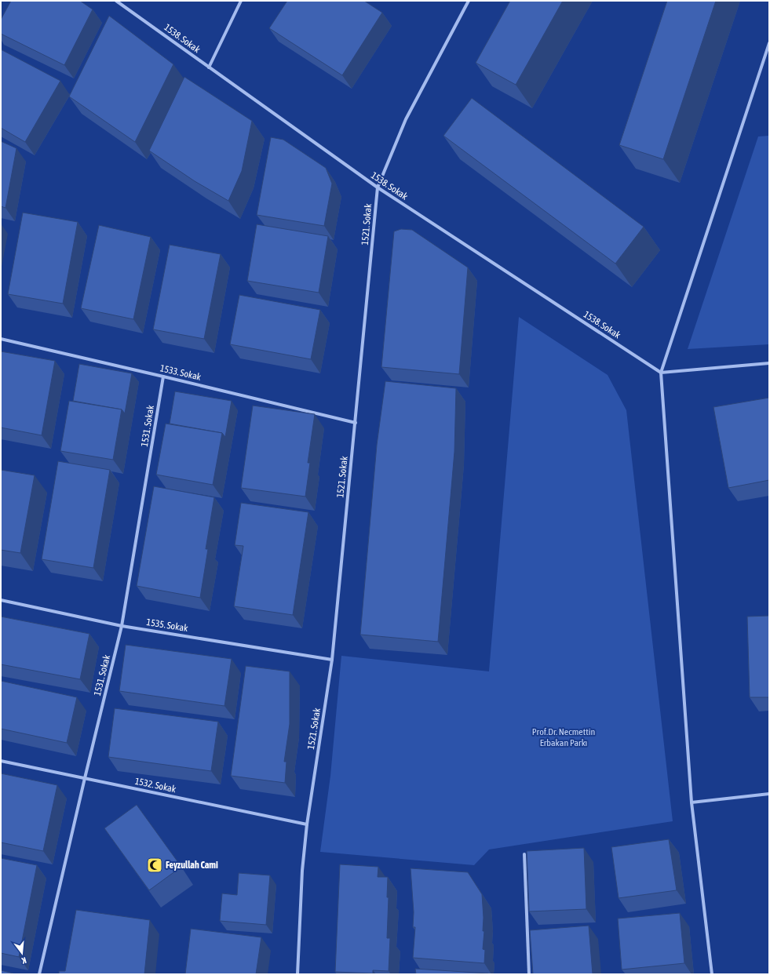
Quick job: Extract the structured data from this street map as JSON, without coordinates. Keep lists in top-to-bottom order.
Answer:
{
  "streets": {
    "street": [
      "1538. Sokak",
      "1521. Sokak",
      "1533. Sokak",
      "1531. Sokak",
      "1535. Sokak",
      "1532. Sokak"
    ]
  },
  "crossings": [
    ["1538. Sokak", "1521. Sokak"],
    ["1521. Sokak", "1533. Sokak"],
    ["1521. Sokak", "1535. Sokak"],
    ["1521. Sokak", "1532. Sokak"],
    ["1533. Sokak", "1531. Sokak"],
    ["1531. Sokak", "1535. Sokak"],
    ["1531. Sokak", "1532. Sokak"]
  ],
  "parks": ["Prof.Dr. Necmettin Erbakan Parkı"],
  "places": {
    "mosque": ["Feyzullah Cami"]
  },
  "north": "bottom"
}
